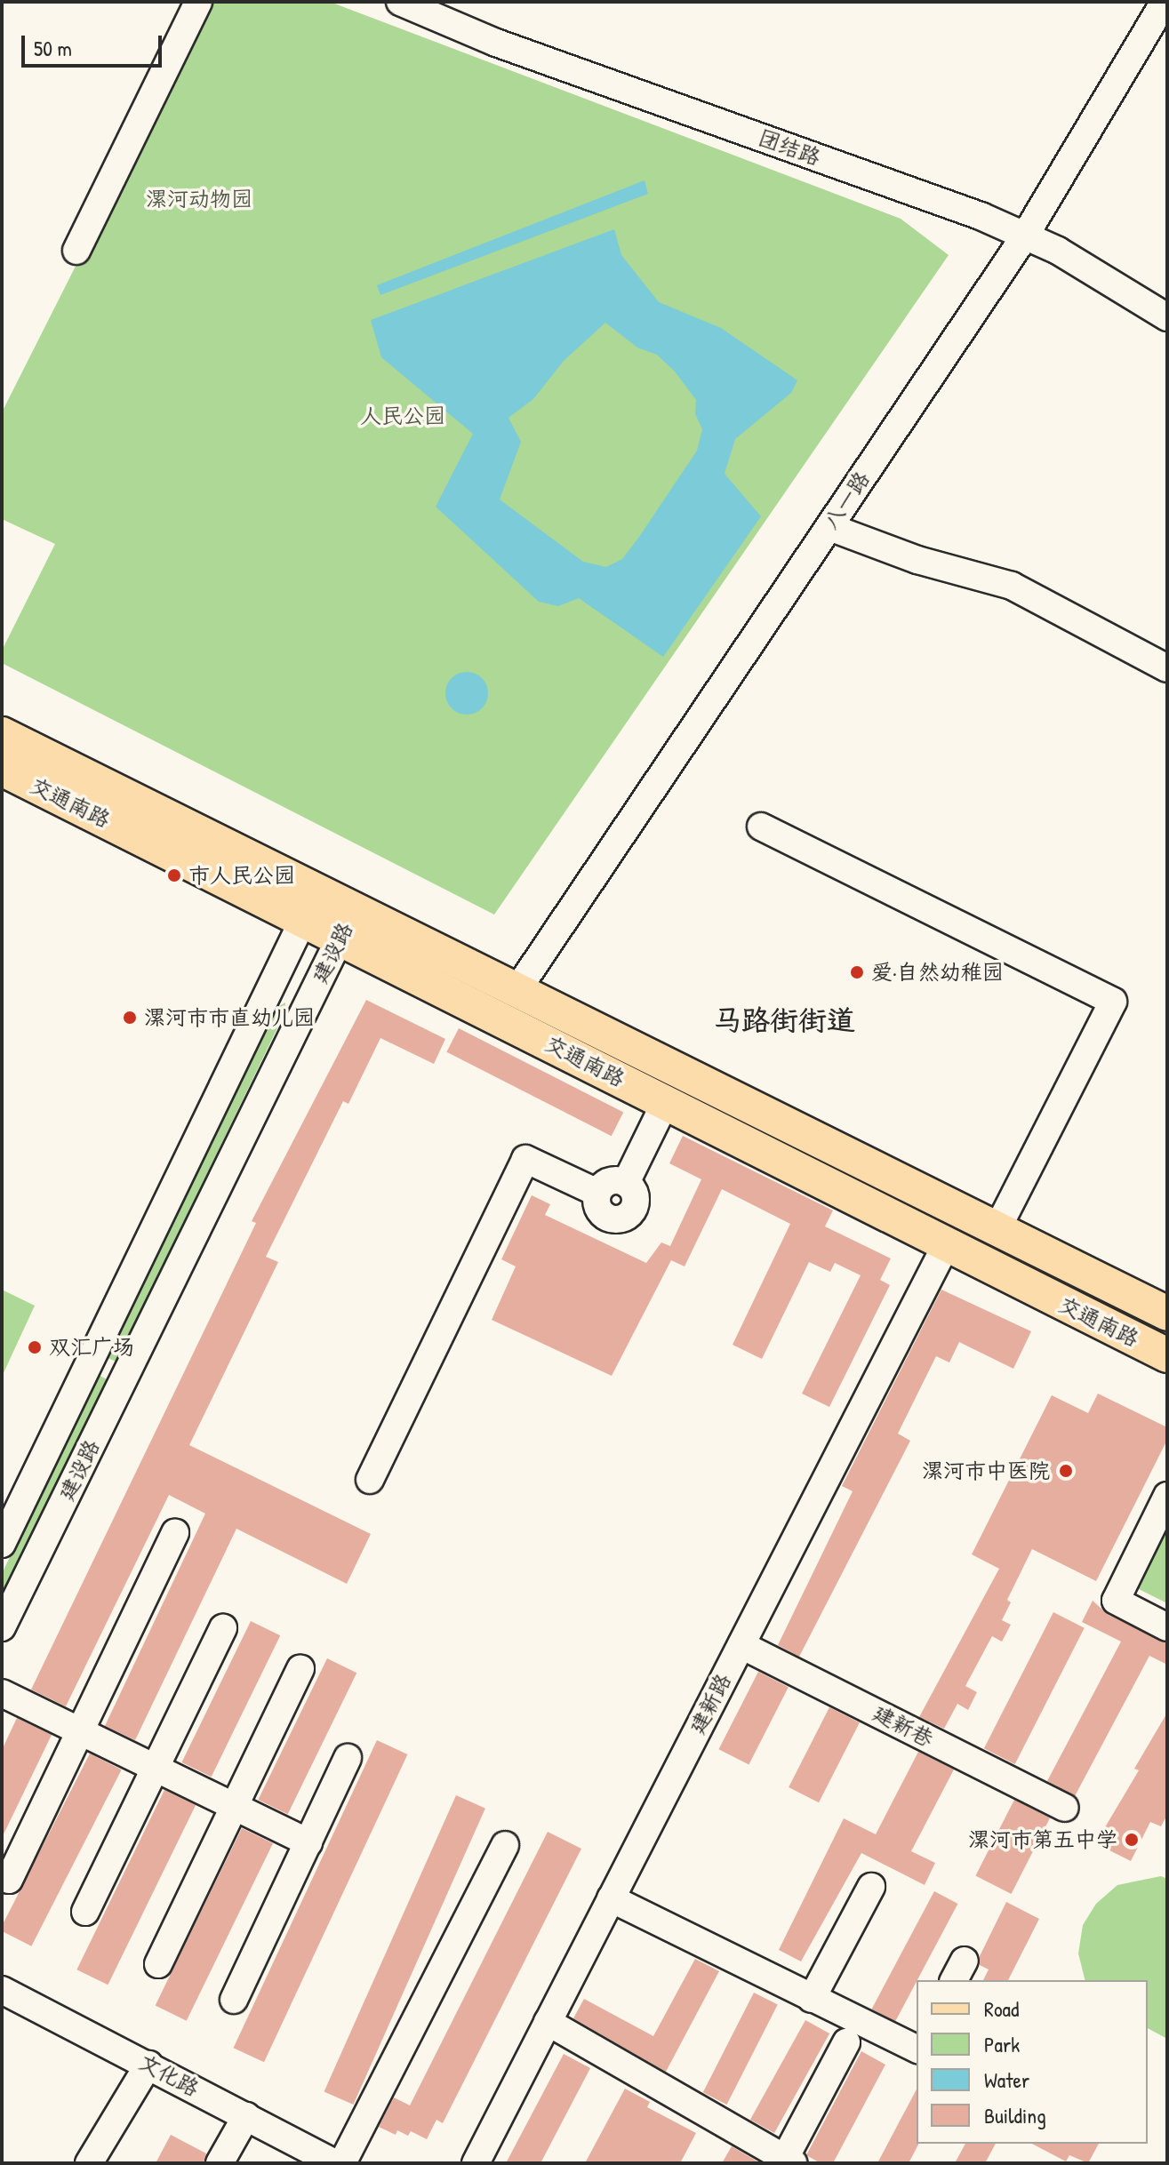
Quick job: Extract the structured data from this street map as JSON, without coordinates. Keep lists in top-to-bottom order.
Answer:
{
  "streets": {
    "main road": ["交通南路"],
    "street": [
      "团结路",
      "八一路",
      "建设路",
      "建新路",
      "建新巷",
      "文化路"
    ]
  },
  "crossings": [
    ["团结路", "八一路"],
    ["八一路", "交通南路"],
    ["交通南路", "建设路"],
    ["交通南路", "建新路"],
    ["建新路", "建新巷"]
  ],
  "districts": ["马路街街道"],
  "parks": ["漯河动物园", "人民公园"],
  "places": [
    "市人民公园",
    "爱·自然幼稚园",
    "漯河市市直幼儿园",
    "双汇广场",
    "漯河市中医院",
    "漯河市第五中学"
  ],
  "legend": [
    "Road",
    "Park",
    "Water",
    "Building"
  ],
  "scale_bar": "50 m"
}
